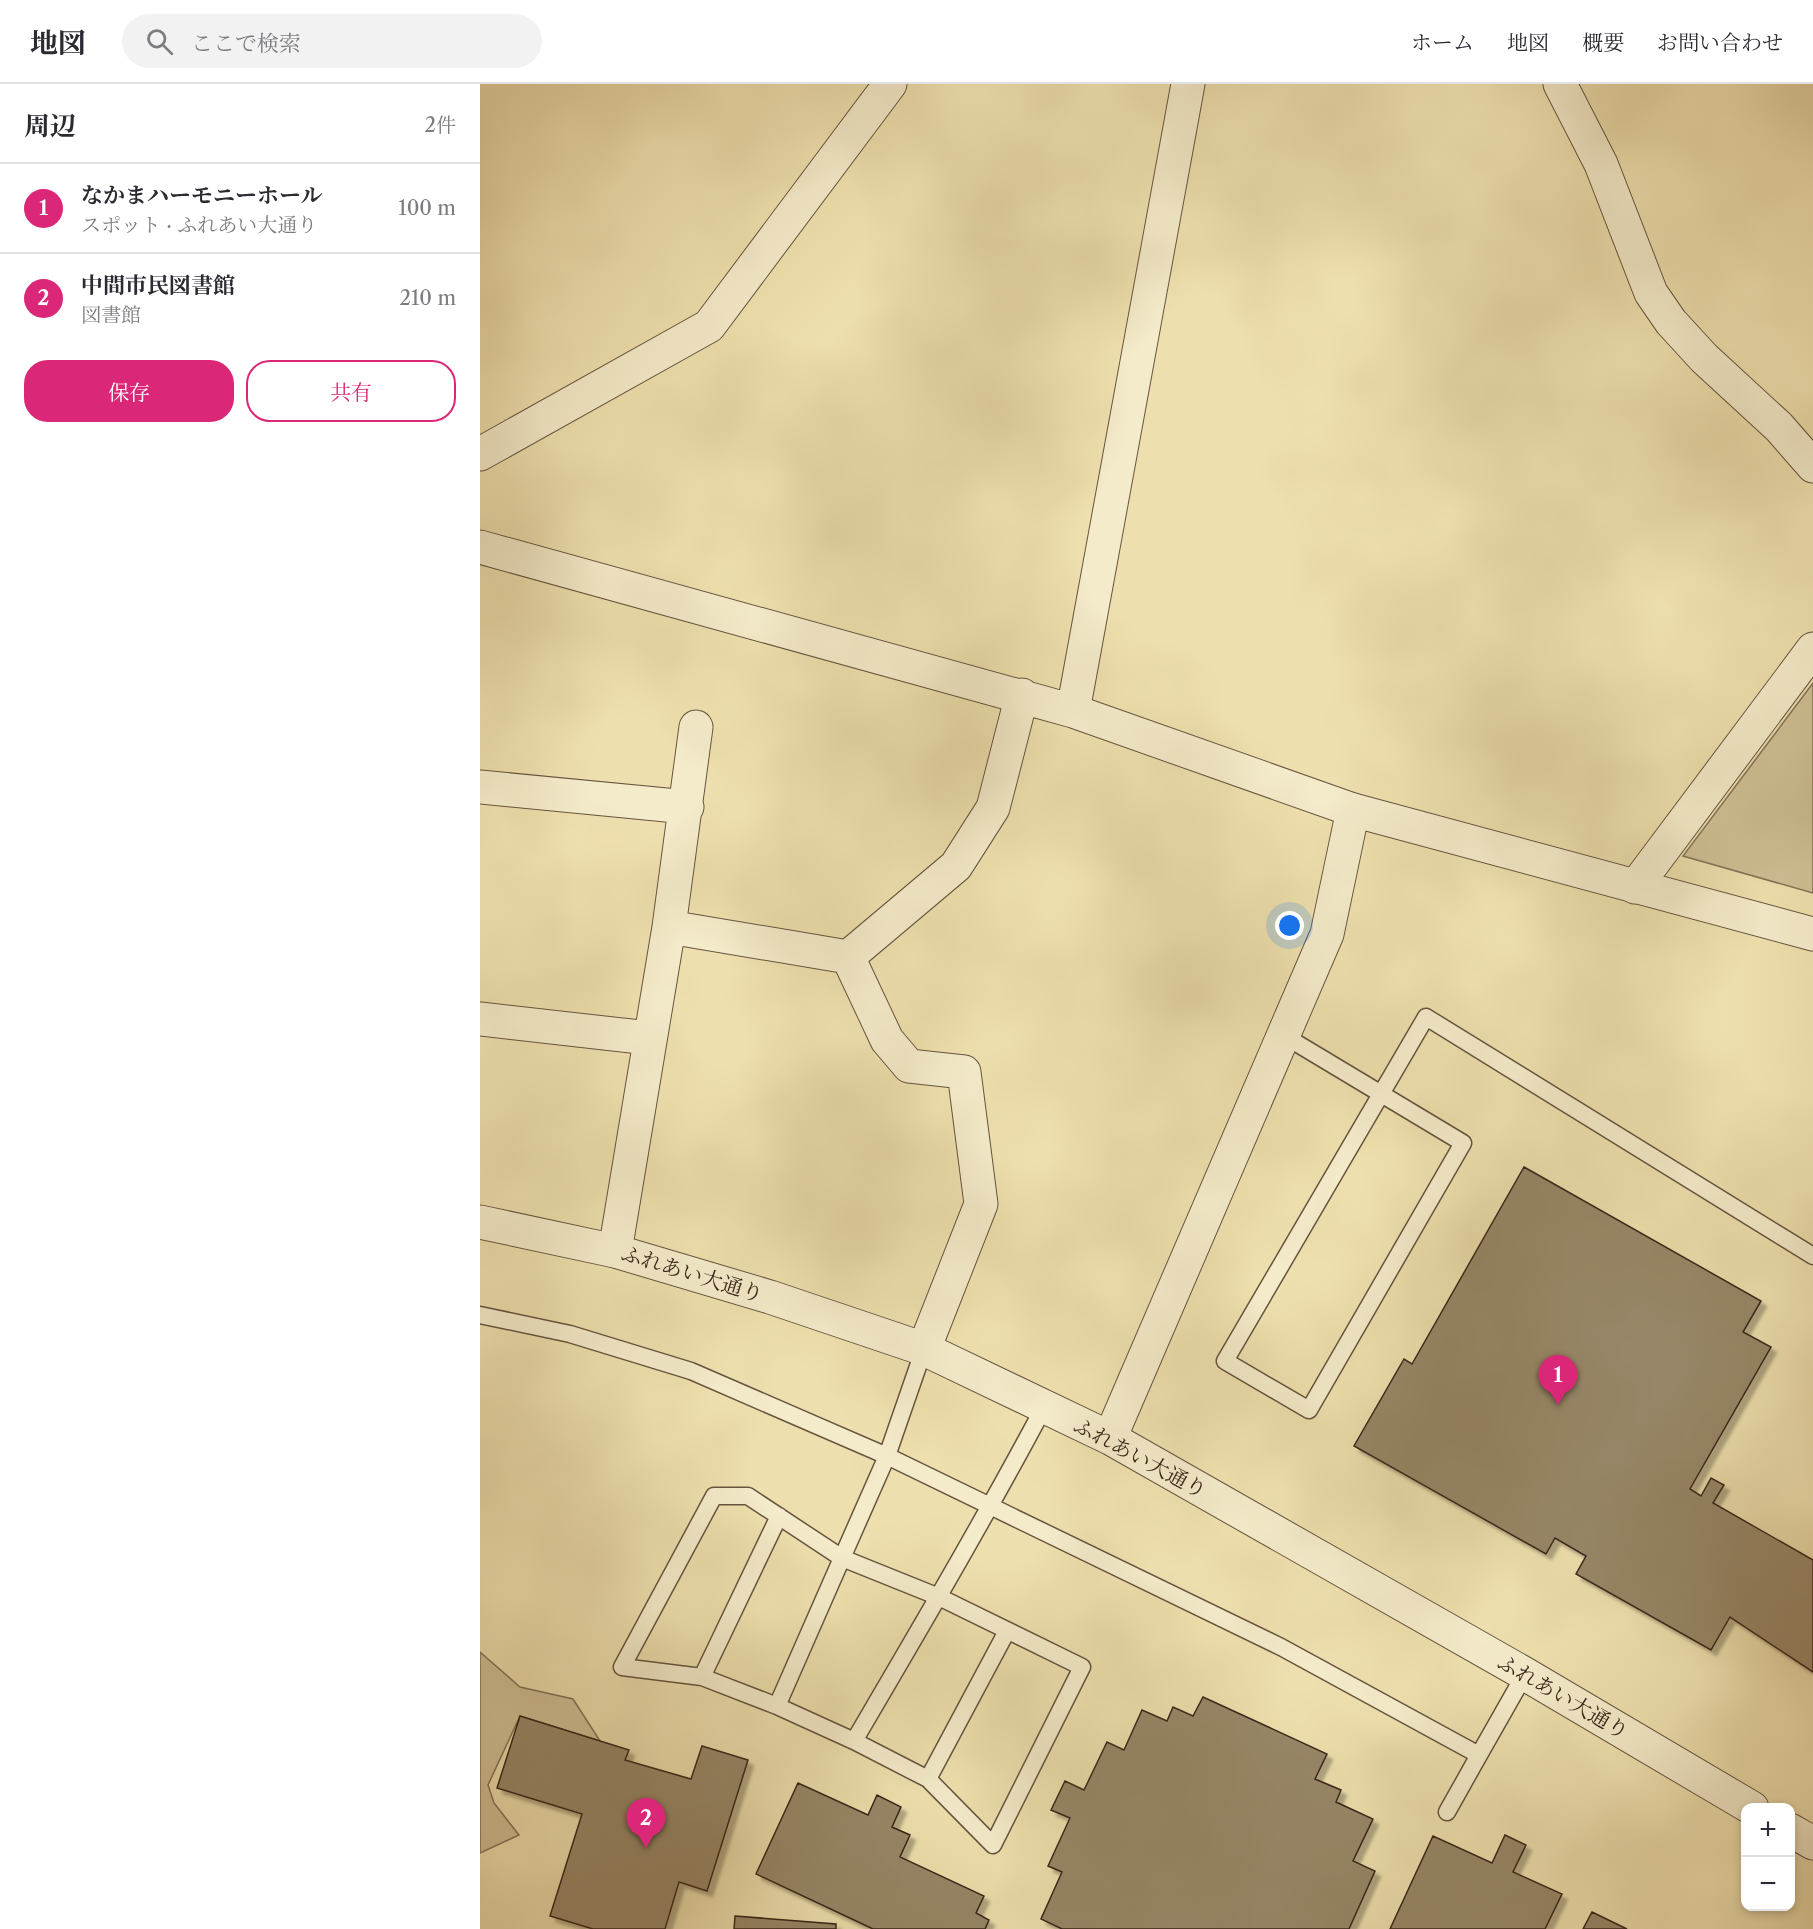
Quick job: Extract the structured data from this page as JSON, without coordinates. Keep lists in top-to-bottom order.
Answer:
{
  "streets": {
    "street": ["ふれあい大通り"]
  },
  "page": {
    "header": "地図",
    "search": "ここで検索",
    "nav": [
      "ホーム",
      "地図",
      "概要",
      "お問い合わせ"
    ],
    "heading": ["周辺", "2件"],
    "list": [
      {
        "mark": "1",
        "name": "なかまハーモニーホール",
        "note": "スポット · ふれあい大通り",
        "value": "100 m"
      },
      {
        "mark": "2",
        "name": "中間市民図書館",
        "note": "図書館",
        "value": "210 m"
      }
    ],
    "buttons": ["保存", "共有"],
    "pins": ["1", "2"],
    "map_buttons": ["+", "−"]
  }
}
